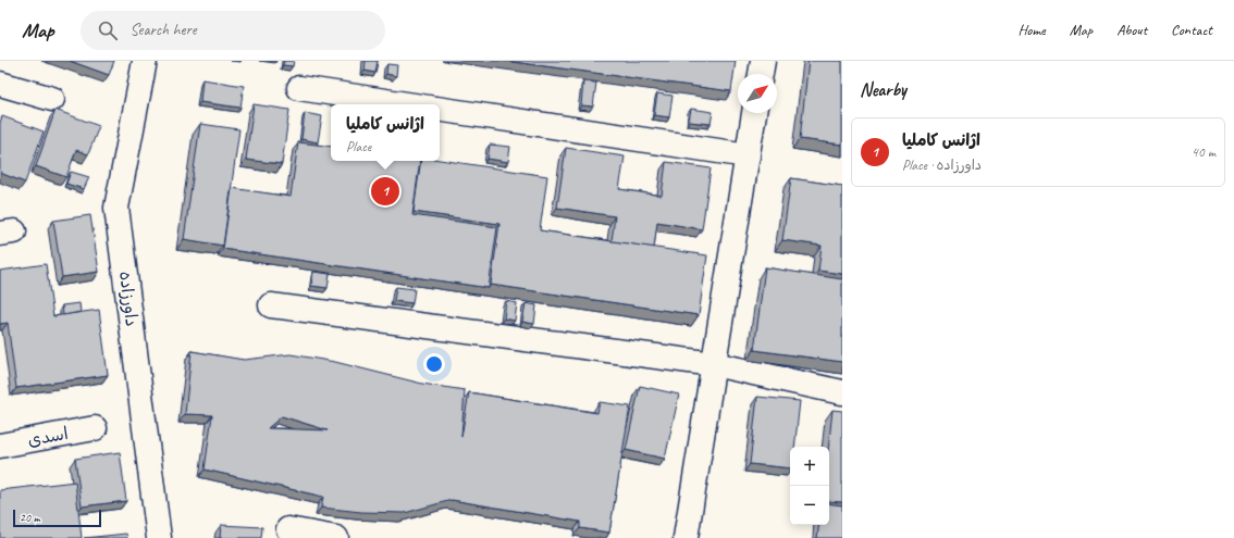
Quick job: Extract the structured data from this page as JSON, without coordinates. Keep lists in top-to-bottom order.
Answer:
{
  "streets": {
    "street": ["داورزاده", "اسدی"]
  },
  "scale_bar": "20 m",
  "north": "top right",
  "page": {
    "header": "Map",
    "search": "Search here",
    "nav": [
      "Home",
      "Map",
      "About",
      "Contact"
    ],
    "heading": "Nearby",
    "popup": ["اژانس کاملیا", "Place"],
    "list": [
      {
        "mark": "1",
        "name": "اژانس کاملیا",
        "note": "Place · داورزاده",
        "value": "40 m"
      }
    ],
    "pins": "1",
    "map_buttons": ["+", "−"],
    "scale": "20 m"
  }
}
